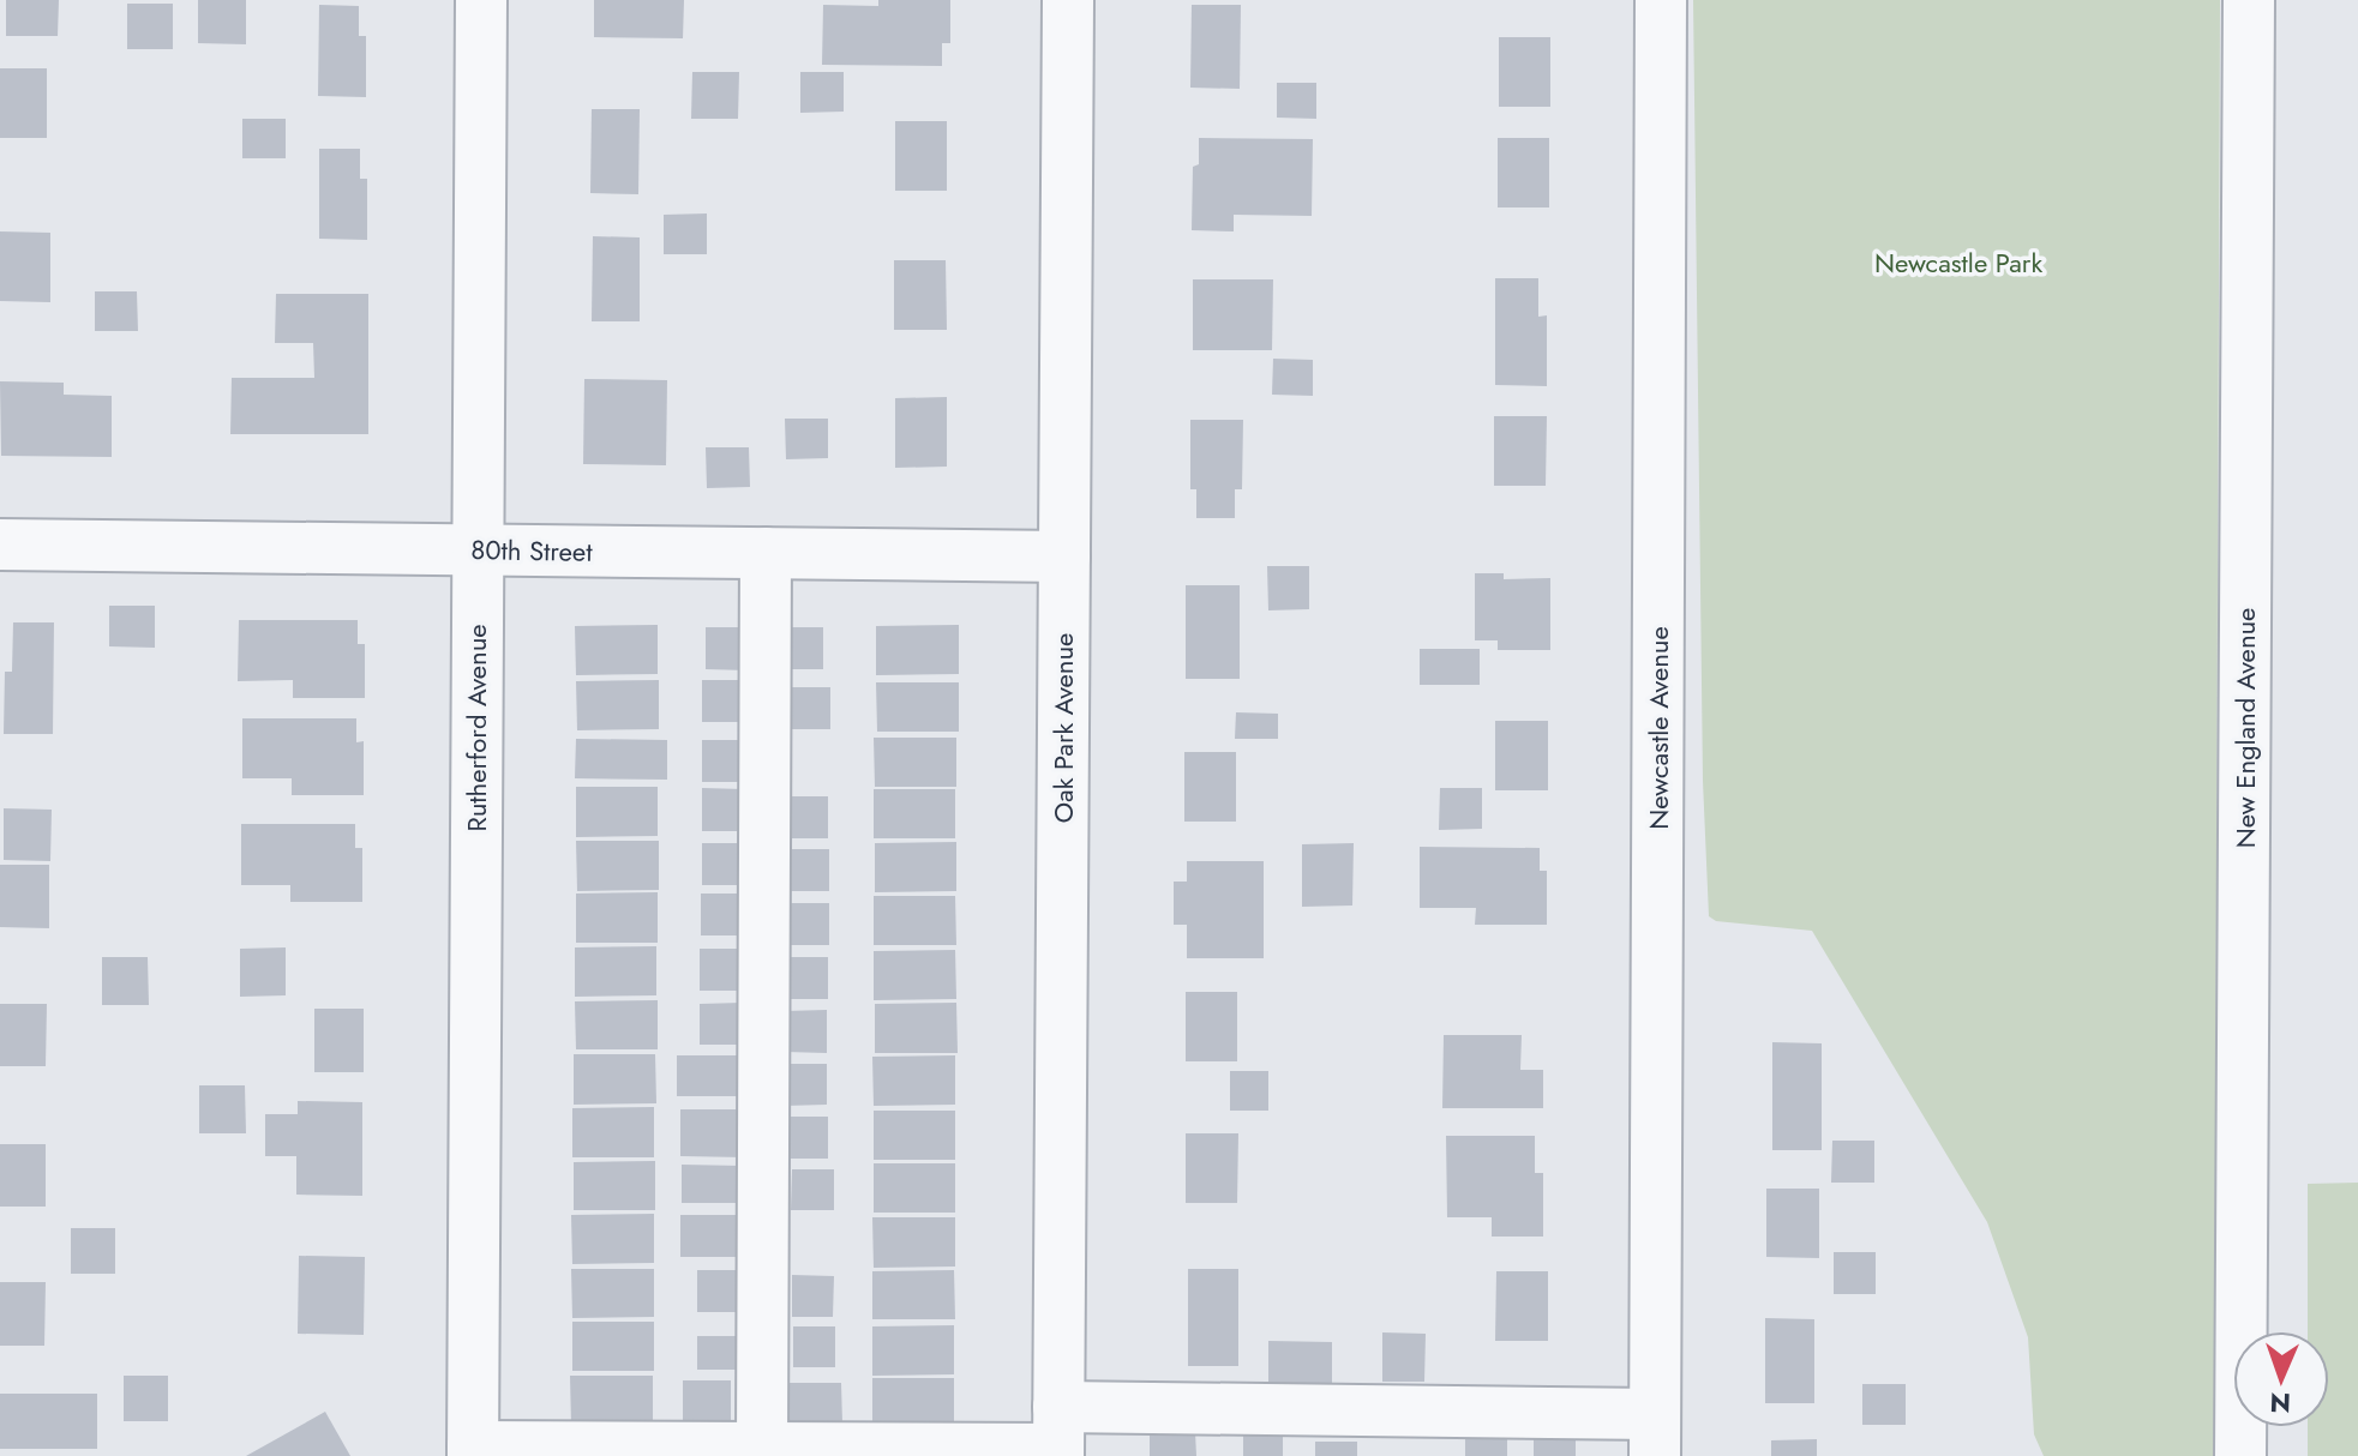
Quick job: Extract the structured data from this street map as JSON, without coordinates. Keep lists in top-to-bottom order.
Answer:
{
  "streets": {
    "street": [
      "80th Street",
      "Rutherford Avenue",
      "Oak Park Avenue",
      "Newcastle Avenue",
      "New England Avenue"
    ]
  },
  "crossings": [
    ["80th Street", "Rutherford Avenue"],
    ["80th Street", "Oak Park Avenue"]
  ],
  "parks": ["Newcastle Park"],
  "north": "bottom"
}
